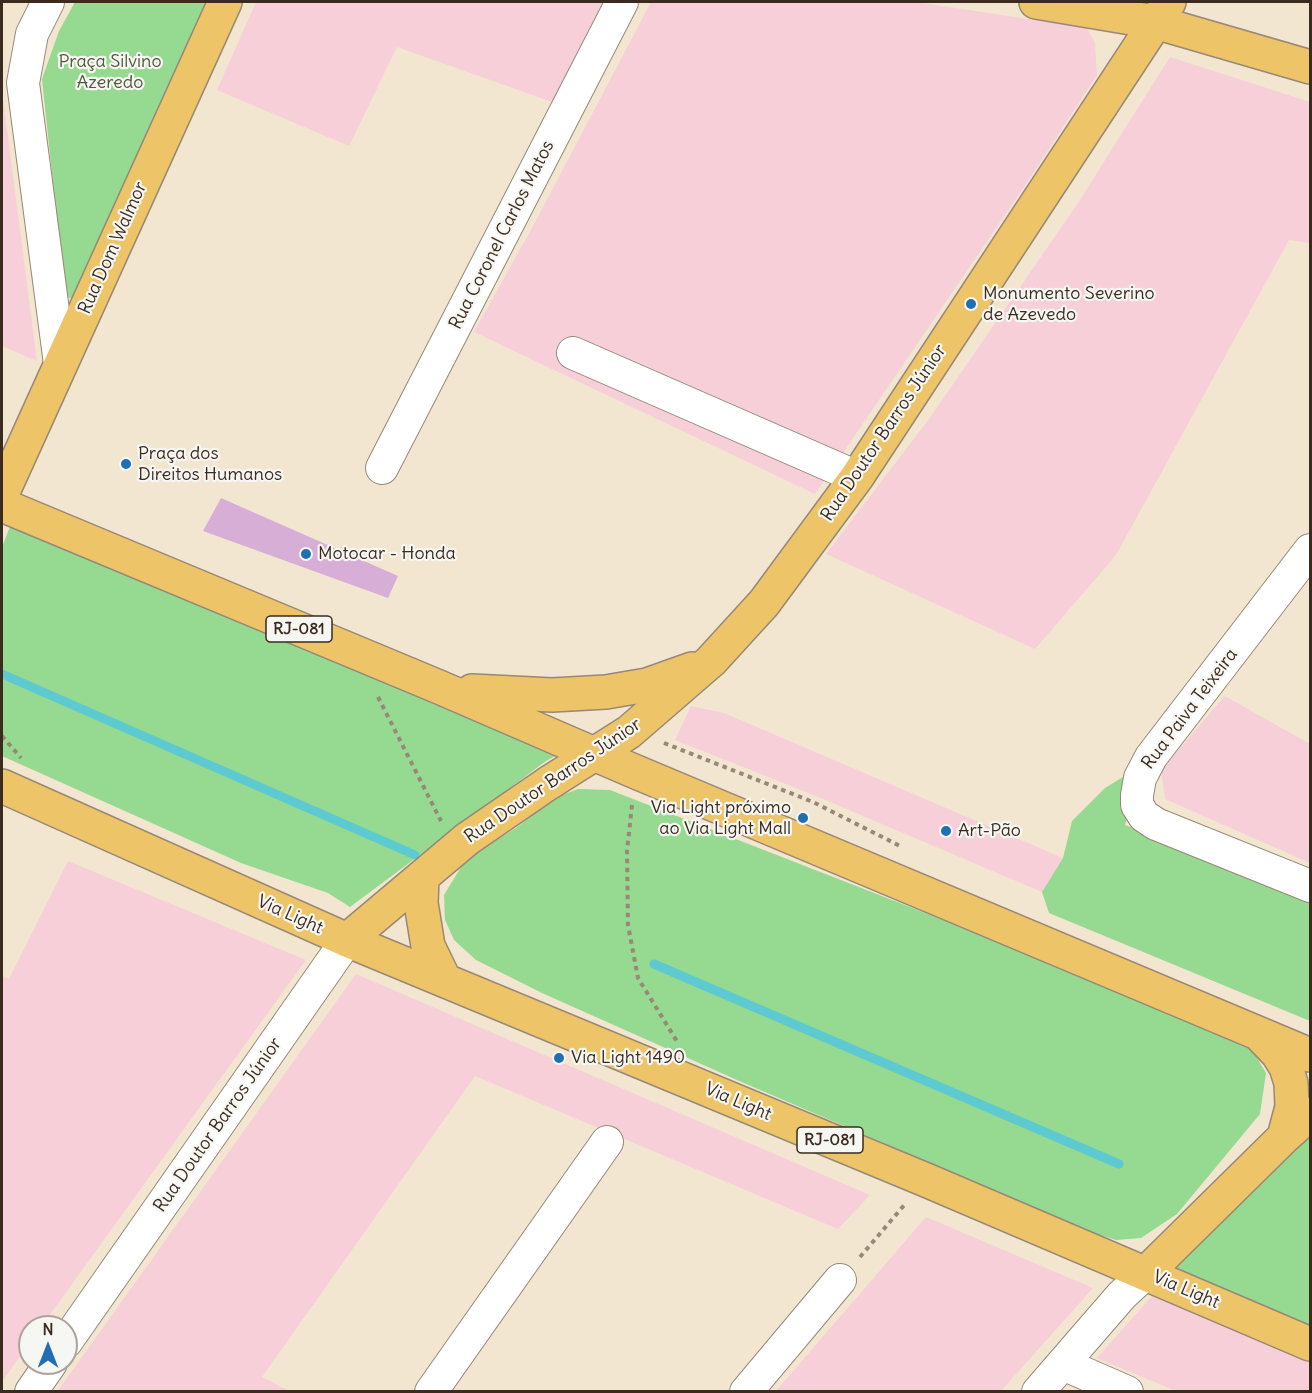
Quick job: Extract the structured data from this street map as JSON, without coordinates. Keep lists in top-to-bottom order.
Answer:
{
  "streets": {
    "main road": [
      "Rua Dom Walmor",
      "Rua Doutor Barros Júnior",
      "RJ-081",
      "Via Light"
    ],
    "street": ["Rua Coronel Carlos Matos", "Rua Paiva Teixeira"]
  },
  "crossings": [
    ["Rua Doutor Barros Júnior", "RJ-081"],
    ["Rua Doutor Barros Júnior", "Via Light"]
  ],
  "parks": ["Praça Silvino Azeredo"],
  "places": [
    "Monumento Severino de Azevedo",
    "Praça dos Direitos Humanos",
    "Motocar - Honda",
    "Via Light próximo ao Via Light Mall",
    "Art-Pão",
    "Via Light 1490"
  ],
  "north": "top"
}
